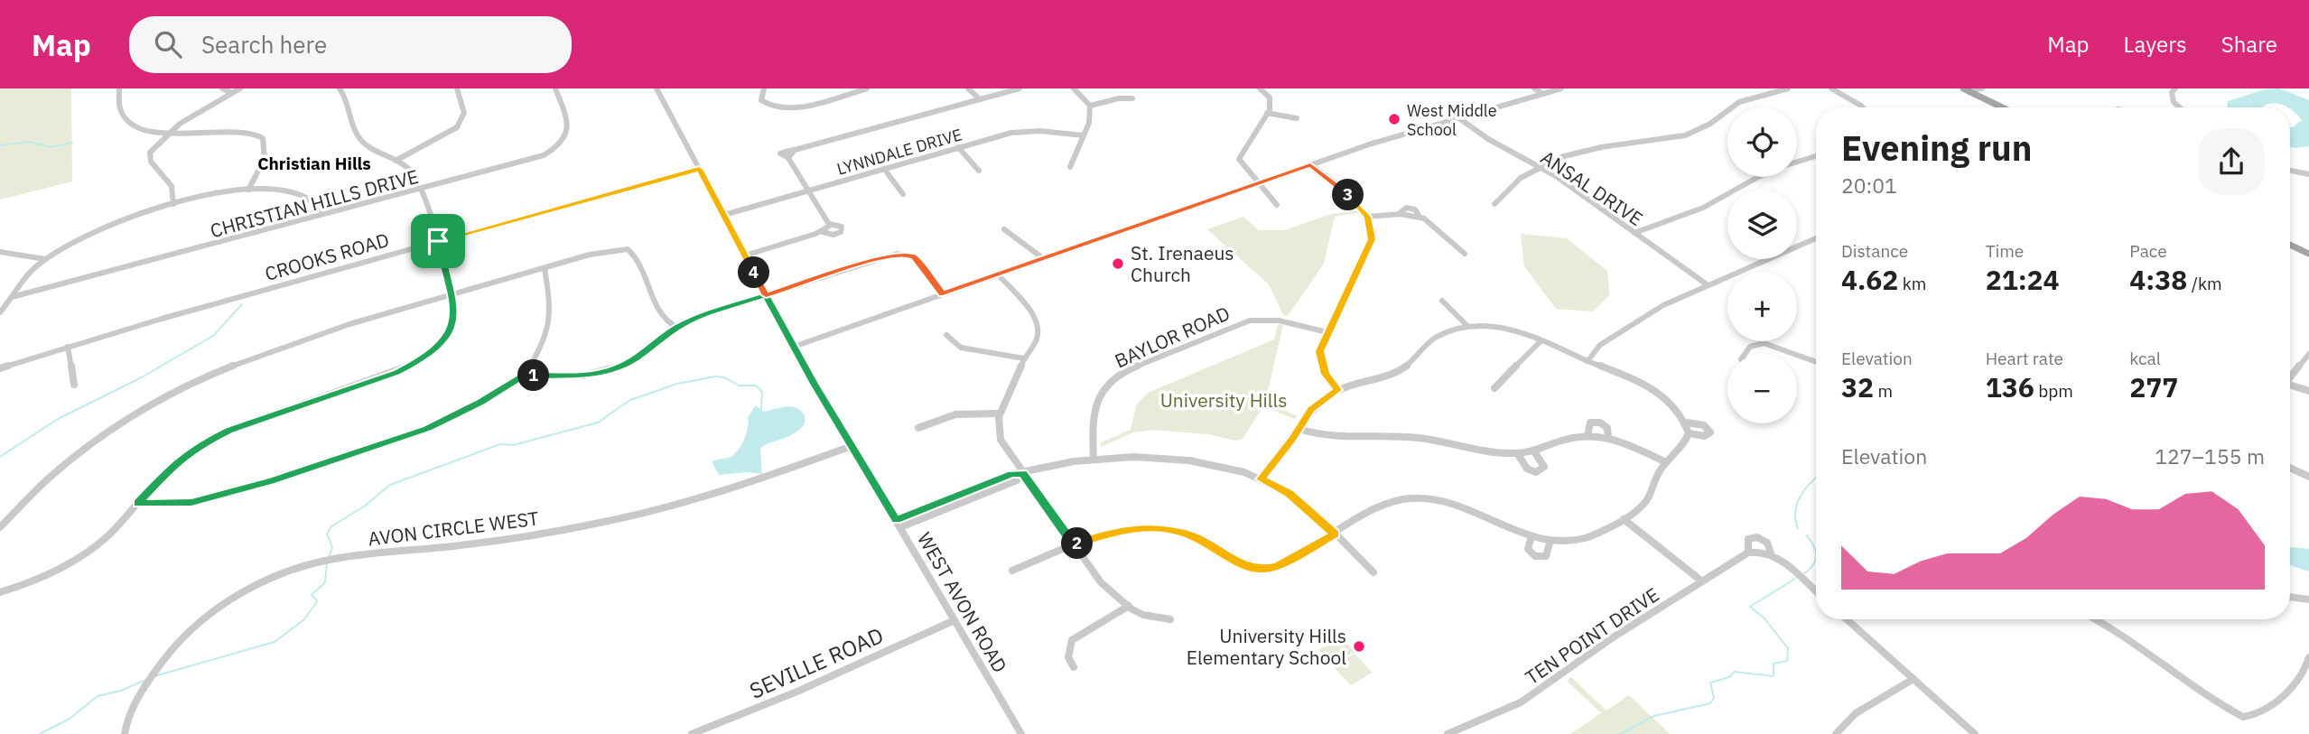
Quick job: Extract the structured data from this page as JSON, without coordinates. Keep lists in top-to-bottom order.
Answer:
{
  "streets": {
    "street": [
      "LYNNDALE DRIVE",
      "ANSAL DRIVE",
      "CHRISTIAN HILLS DRIVE",
      "CROOKS ROAD",
      "BAYLOR ROAD",
      "AVON CIRCLE WEST",
      "WEST AVON ROAD",
      "TEN POINT DRIVE",
      "SEVILLE ROAD"
    ]
  },
  "crossings": [
    ["LYNNDALE DRIVE", "WEST AVON ROAD"],
    ["CROOKS ROAD", "WEST AVON ROAD"],
    ["AVON CIRCLE WEST", "WEST AVON ROAD"],
    ["WEST AVON ROAD", "SEVILLE ROAD"]
  ],
  "districts": ["Christian Hills"],
  "parks": ["University Hills"],
  "places": ["West Middle School", "St. Irenaeus Church", "University Hills Elementary School"],
  "page": {
    "header": "Map",
    "search": "Search here",
    "nav": ["Map", "Layers", "Share"],
    "map_buttons": ["+", "−"],
    "heading": ["Evening run", "20:01"],
    "pins": [
      "3",
      "4",
      "1",
      "2"
    ],
    "stats": [
      ["Distance", "4.62 km"],
      ["Time", "21:24"],
      ["Pace", "4:38 /km"],
      ["Elevation", "32 m"],
      ["Heart rate", "136 bpm"],
      ["kcal", "277"]
    ],
    "chart": ["Elevation", "127–155 m"]
  }
}
